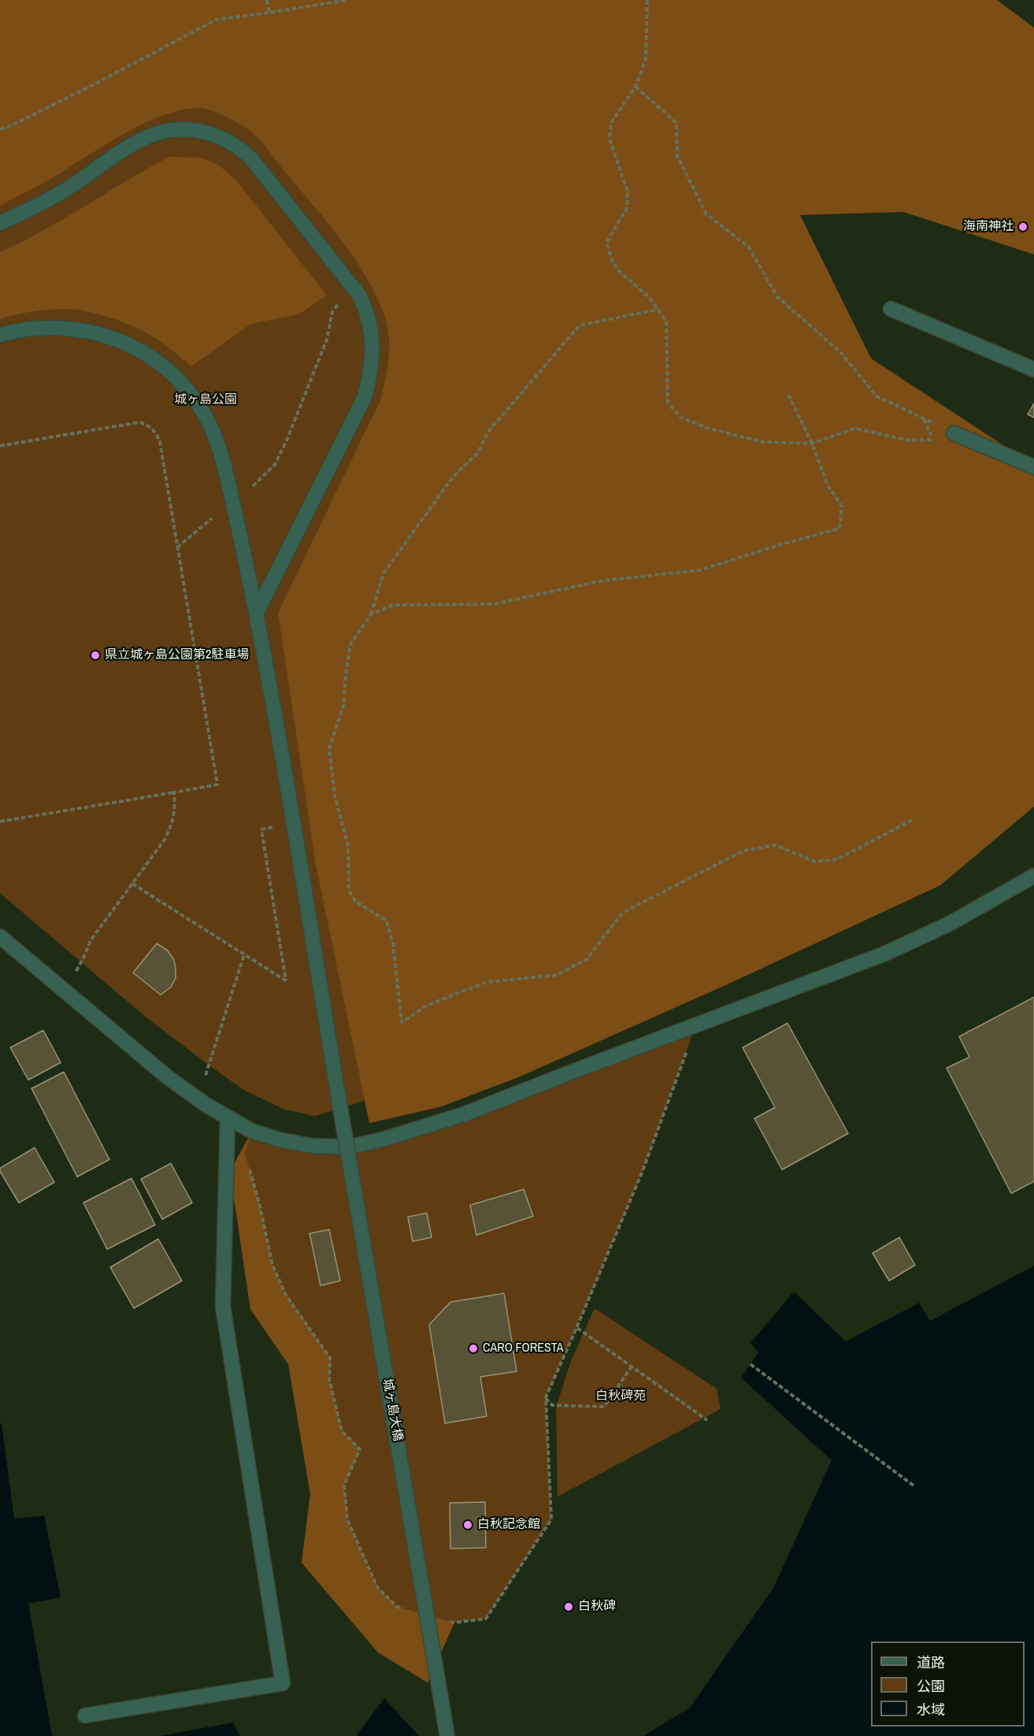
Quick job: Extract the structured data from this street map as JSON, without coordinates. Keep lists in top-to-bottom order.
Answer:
{
  "streets": {
    "street": ["城ヶ島大橋"]
  },
  "parks": ["城ヶ島公園", "白秋碑苑"],
  "places": [
    "海南神社",
    "県立城ヶ島公園第2駐車場",
    "CARO FORESTA",
    "白秋記念館",
    "白秋碑"
  ],
  "legend": ["道路", "公園", "水域"]
}
